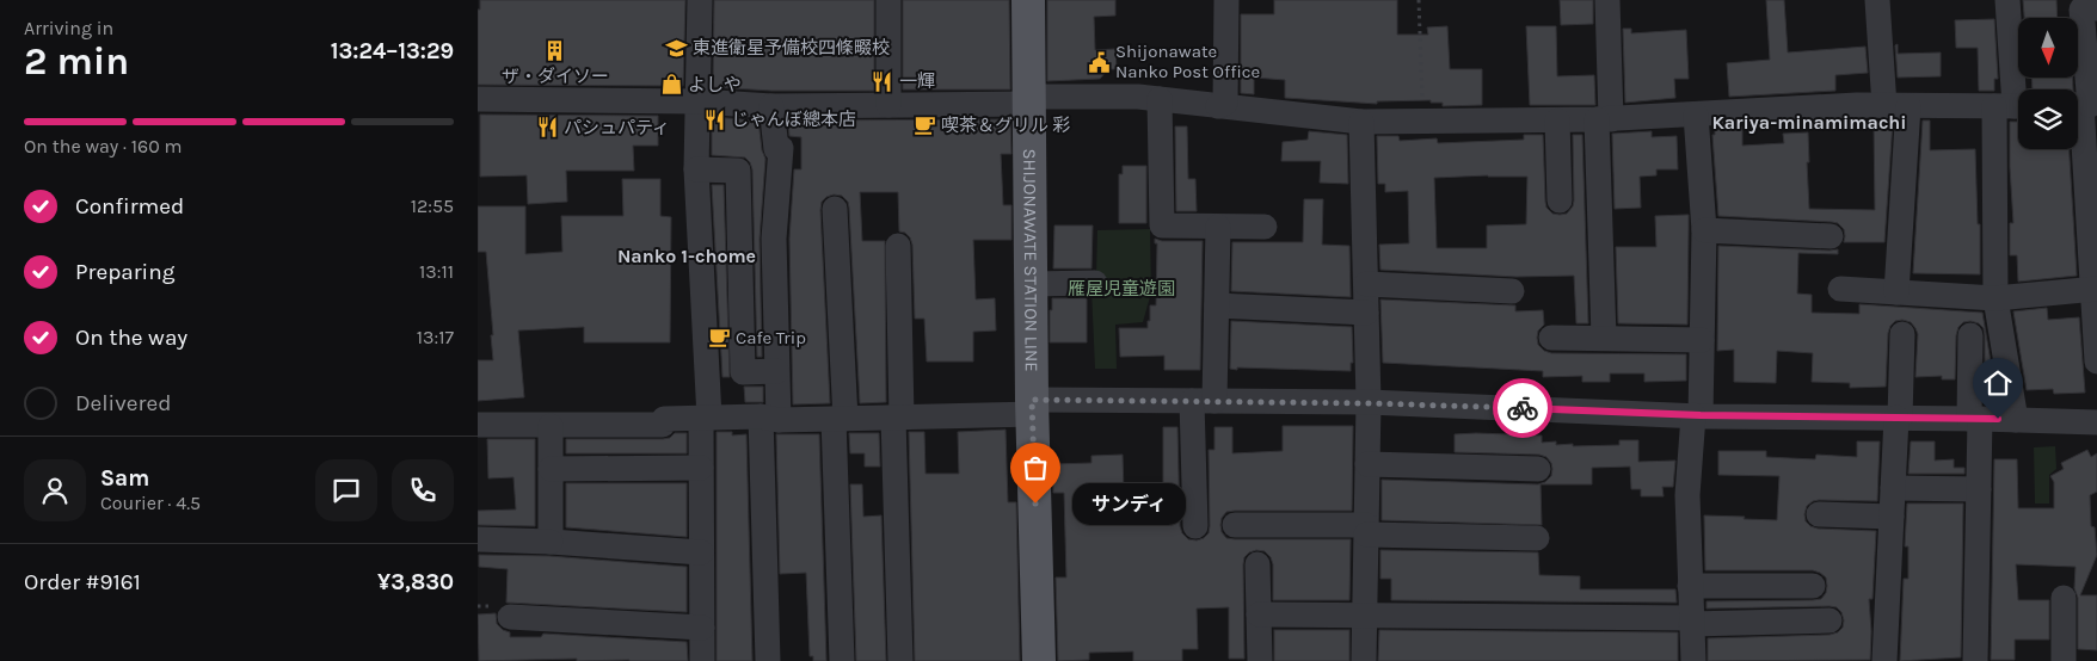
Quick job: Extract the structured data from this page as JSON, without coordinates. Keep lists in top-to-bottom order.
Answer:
{
  "streets": {
    "main road": ["SHIJONAWATE STATION LINE"]
  },
  "districts": ["Kariya-minamimachi", "Nanko 1-chome"],
  "parks": ["雁屋児童遊園"],
  "places": {
    "school or university": ["東進衛星予備校四條畷校"],
    "building": ["ザ・ダイソー"],
    "public building": ["Shijonawate Nanko Post Office"],
    "restaurant": ["一輝", "じゃんぼ總本店", "パシュパティ"],
    "shop": ["よしや"],
    "cafe": ["喫茶＆グリル 彩", "Cafe Trip"],
    "other": ["サンディ"]
  },
  "north": "bottom",
  "page": {
    "heading": ["2 min", "Arriving in", "13:24–13:29"],
    "panel": [
      "Sam",
      "Courier · 4.5",
      "Order #9161",
      "¥3,830"
    ],
    "bar": "On the way · 160 m",
    "list": [
      ["Confirmed", "12:55"],
      ["Preparing", "13:11"],
      ["On the way", "13:17"],
      "Delivered"
    ],
    "bubble": "サンディ"
  }
}
